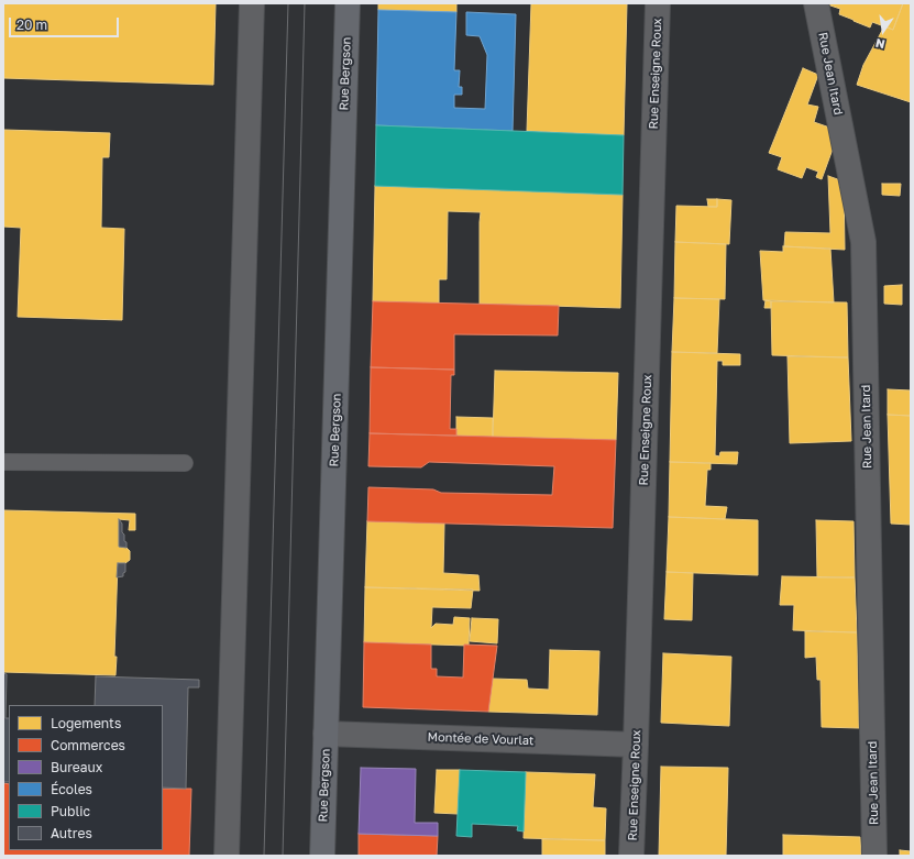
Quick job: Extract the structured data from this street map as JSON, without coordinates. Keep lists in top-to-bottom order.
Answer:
{
  "streets": {
    "main road": ["Rue Bergson"],
    "street": ["Rue Enseigne Roux", "Rue Jean Itard", "Montée de Vourlat"]
  },
  "crossings": [
    ["Rue Bergson", "Montée de Vourlat"],
    ["Rue Enseigne Roux", "Montée de Vourlat"]
  ],
  "legend": [
    "Logements",
    "Commerces",
    "Bureaux",
    "Écoles",
    "Public",
    "Autres"
  ],
  "scale_bar": "20 m",
  "north": "bottom"
}
